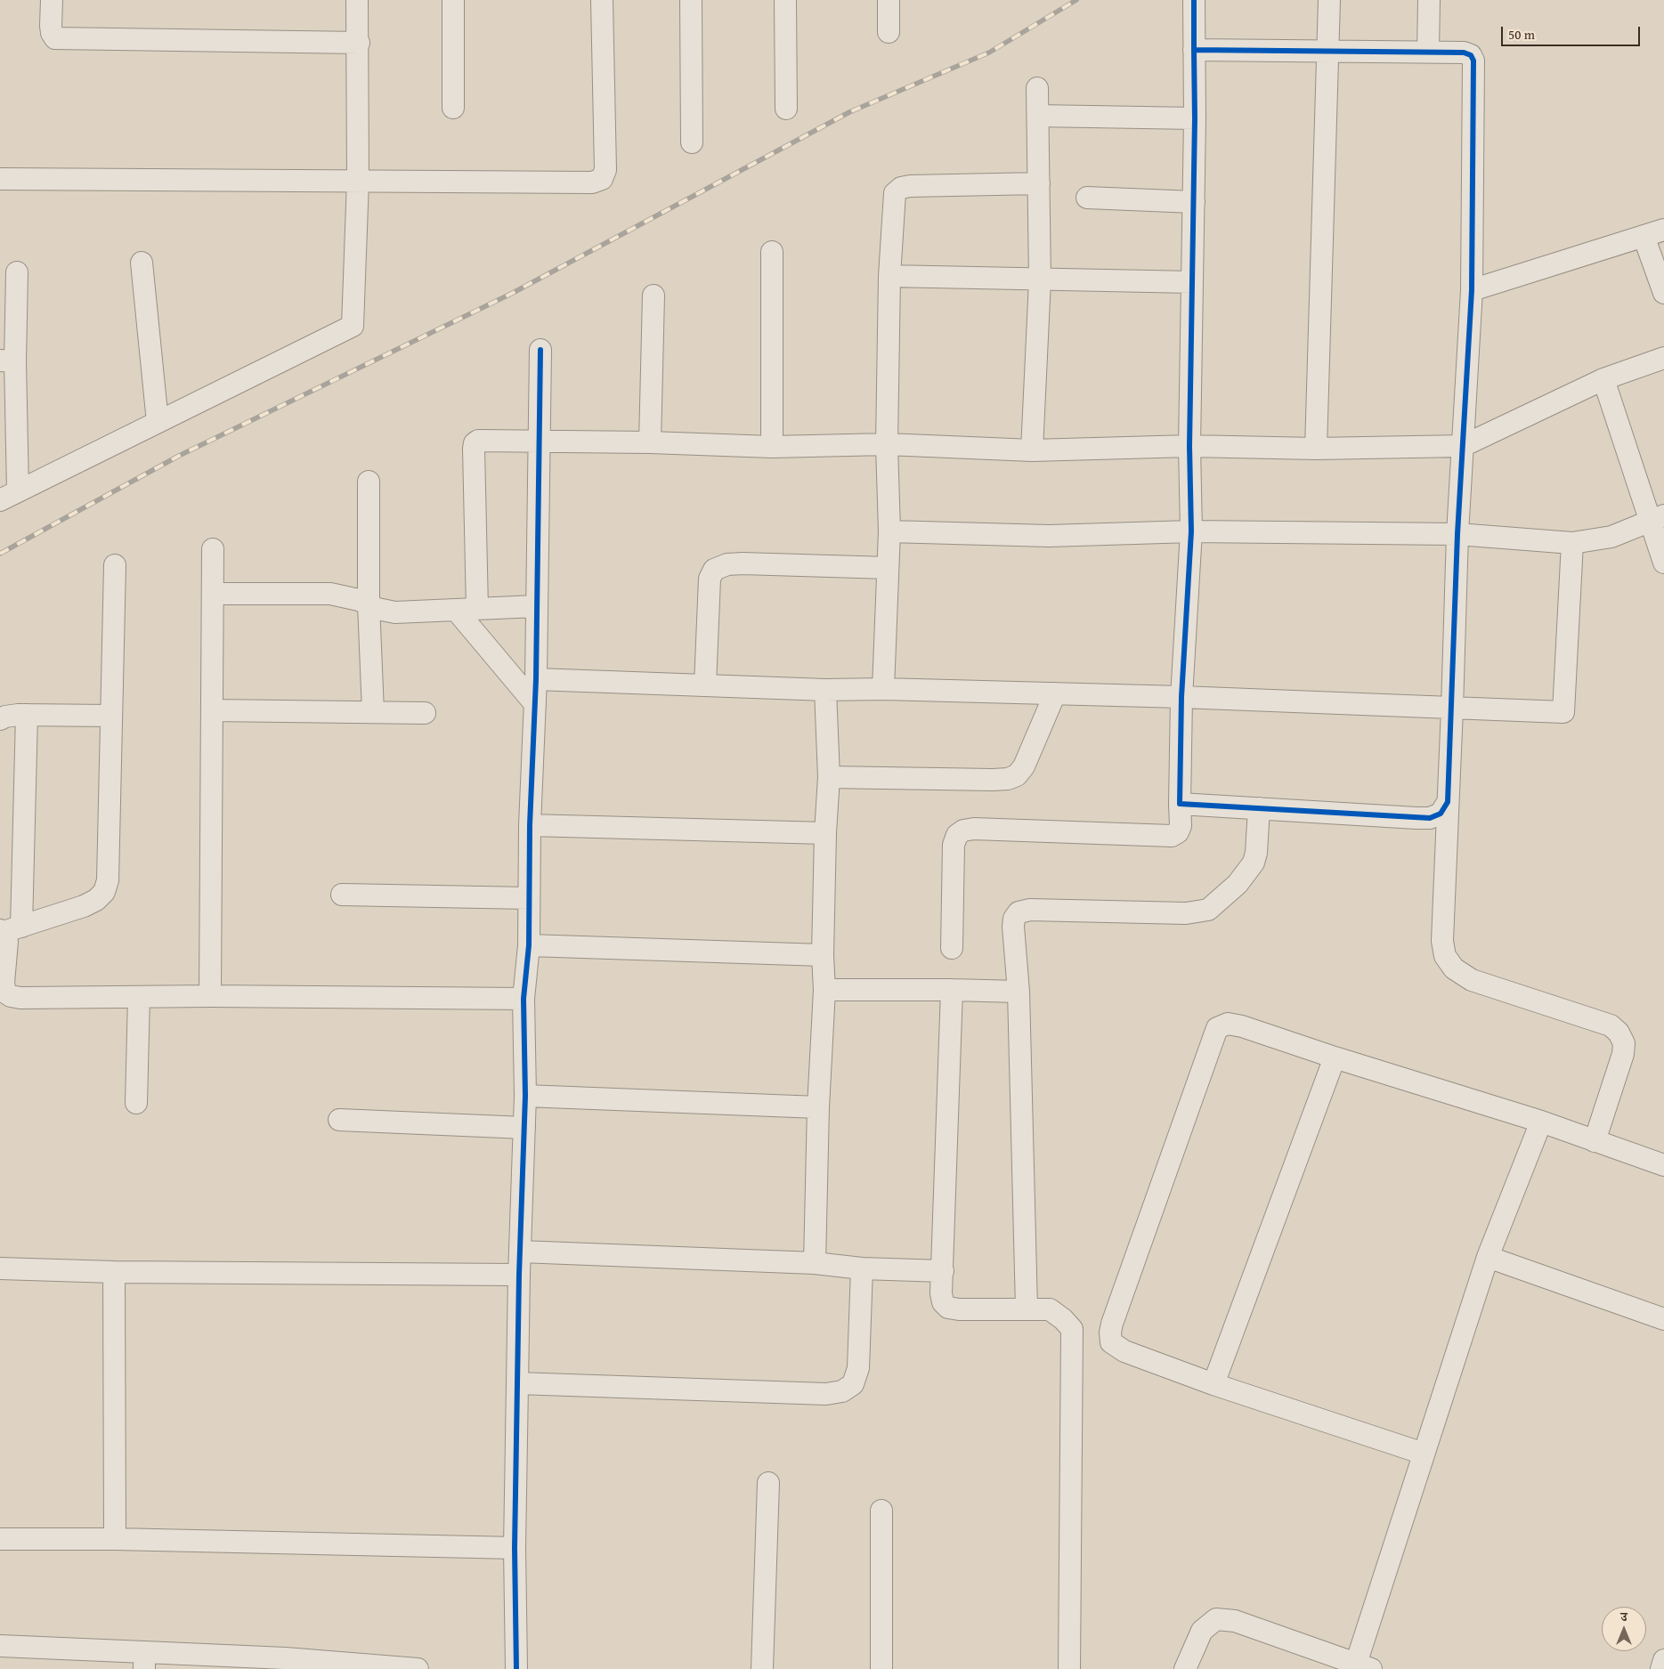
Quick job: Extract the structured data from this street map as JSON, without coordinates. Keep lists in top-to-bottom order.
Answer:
{
  "scale_bar": "50 m",
  "north": "top"
}
